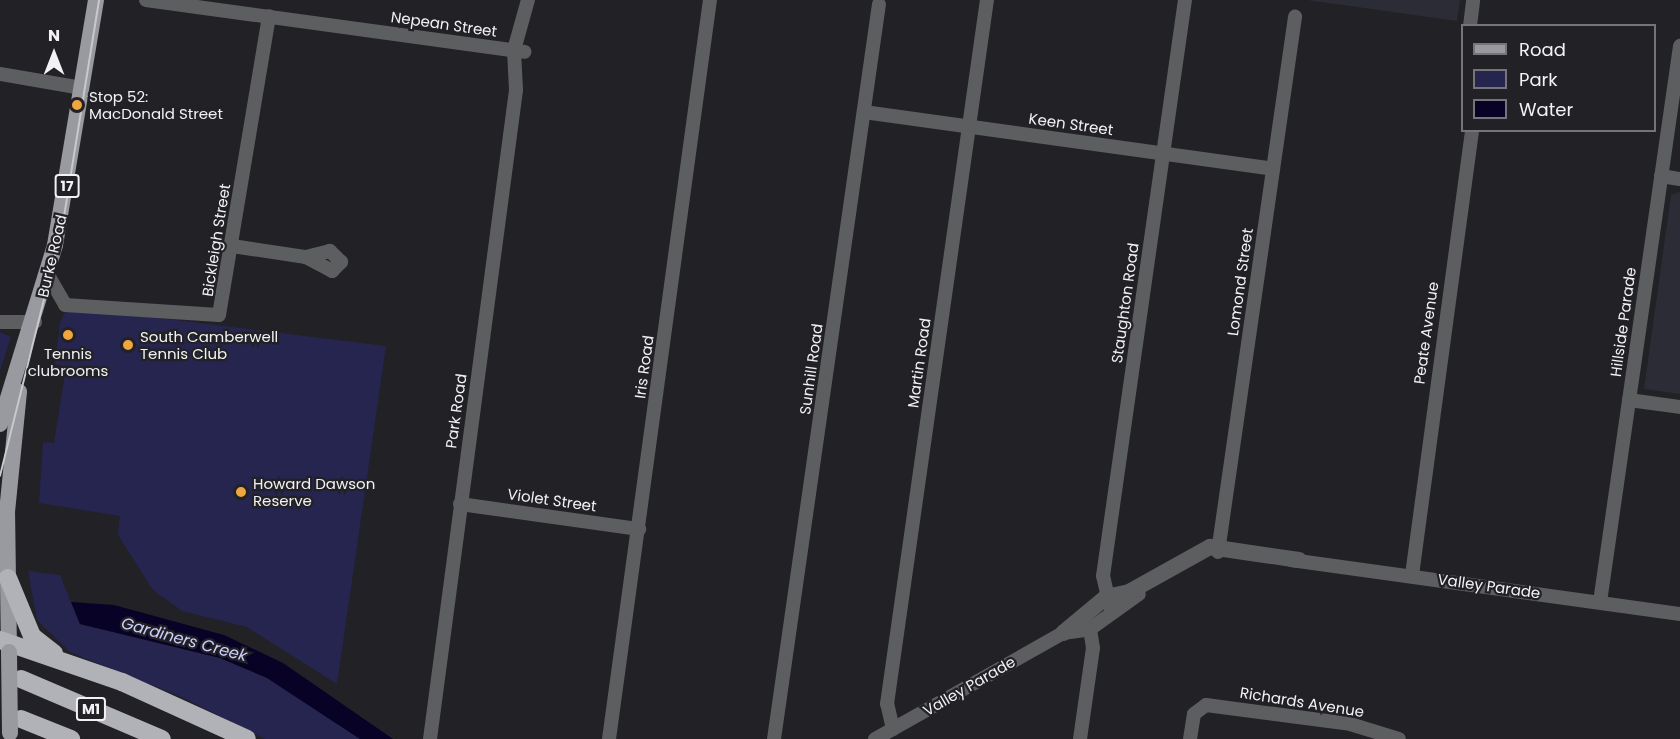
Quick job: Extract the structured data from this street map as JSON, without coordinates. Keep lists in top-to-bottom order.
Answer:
{
  "streets": {
    "highway": ["M1"],
    "main road": ["17", "Burke Road"],
    "street": [
      "Nepean Street",
      "Keen Street",
      "Bickleigh Street",
      "Lomond Street",
      "Staughton Road",
      "Hillside Parade",
      "Peate Avenue",
      "Martin Road",
      "Iris Road",
      "Sunhill Road",
      "Park Road",
      "Violet Street",
      "Valley Parade",
      "Richards Avenue"
    ]
  },
  "crossings": [
    ["Nepean Street", "Bickleigh Street"],
    ["Nepean Street", "Park Road"],
    ["Keen Street", "Lomond Street"],
    ["Keen Street", "Staughton Road"],
    ["Keen Street", "Martin Road"],
    ["Keen Street", "Sunhill Road"],
    ["Bickleigh Street", "Burke Road"],
    ["Burke Road", "M1"],
    ["Lomond Street", "Valley Parade"],
    ["Staughton Road", "Valley Parade"],
    ["Hillside Parade", "Valley Parade"],
    ["Peate Avenue", "Valley Parade"],
    ["Martin Road", "Valley Parade"],
    ["Iris Road", "Violet Street"],
    ["Park Road", "Violet Street"]
  ],
  "water": ["Gardiners Creek"],
  "places": [
    "Stop 52: MacDonald Street",
    "Tennis clubrooms",
    "South Camberwell Tennis Club",
    "Howard Dawson Reserve"
  ],
  "legend": ["Road", "Park", "Water"],
  "north": "top"
}
